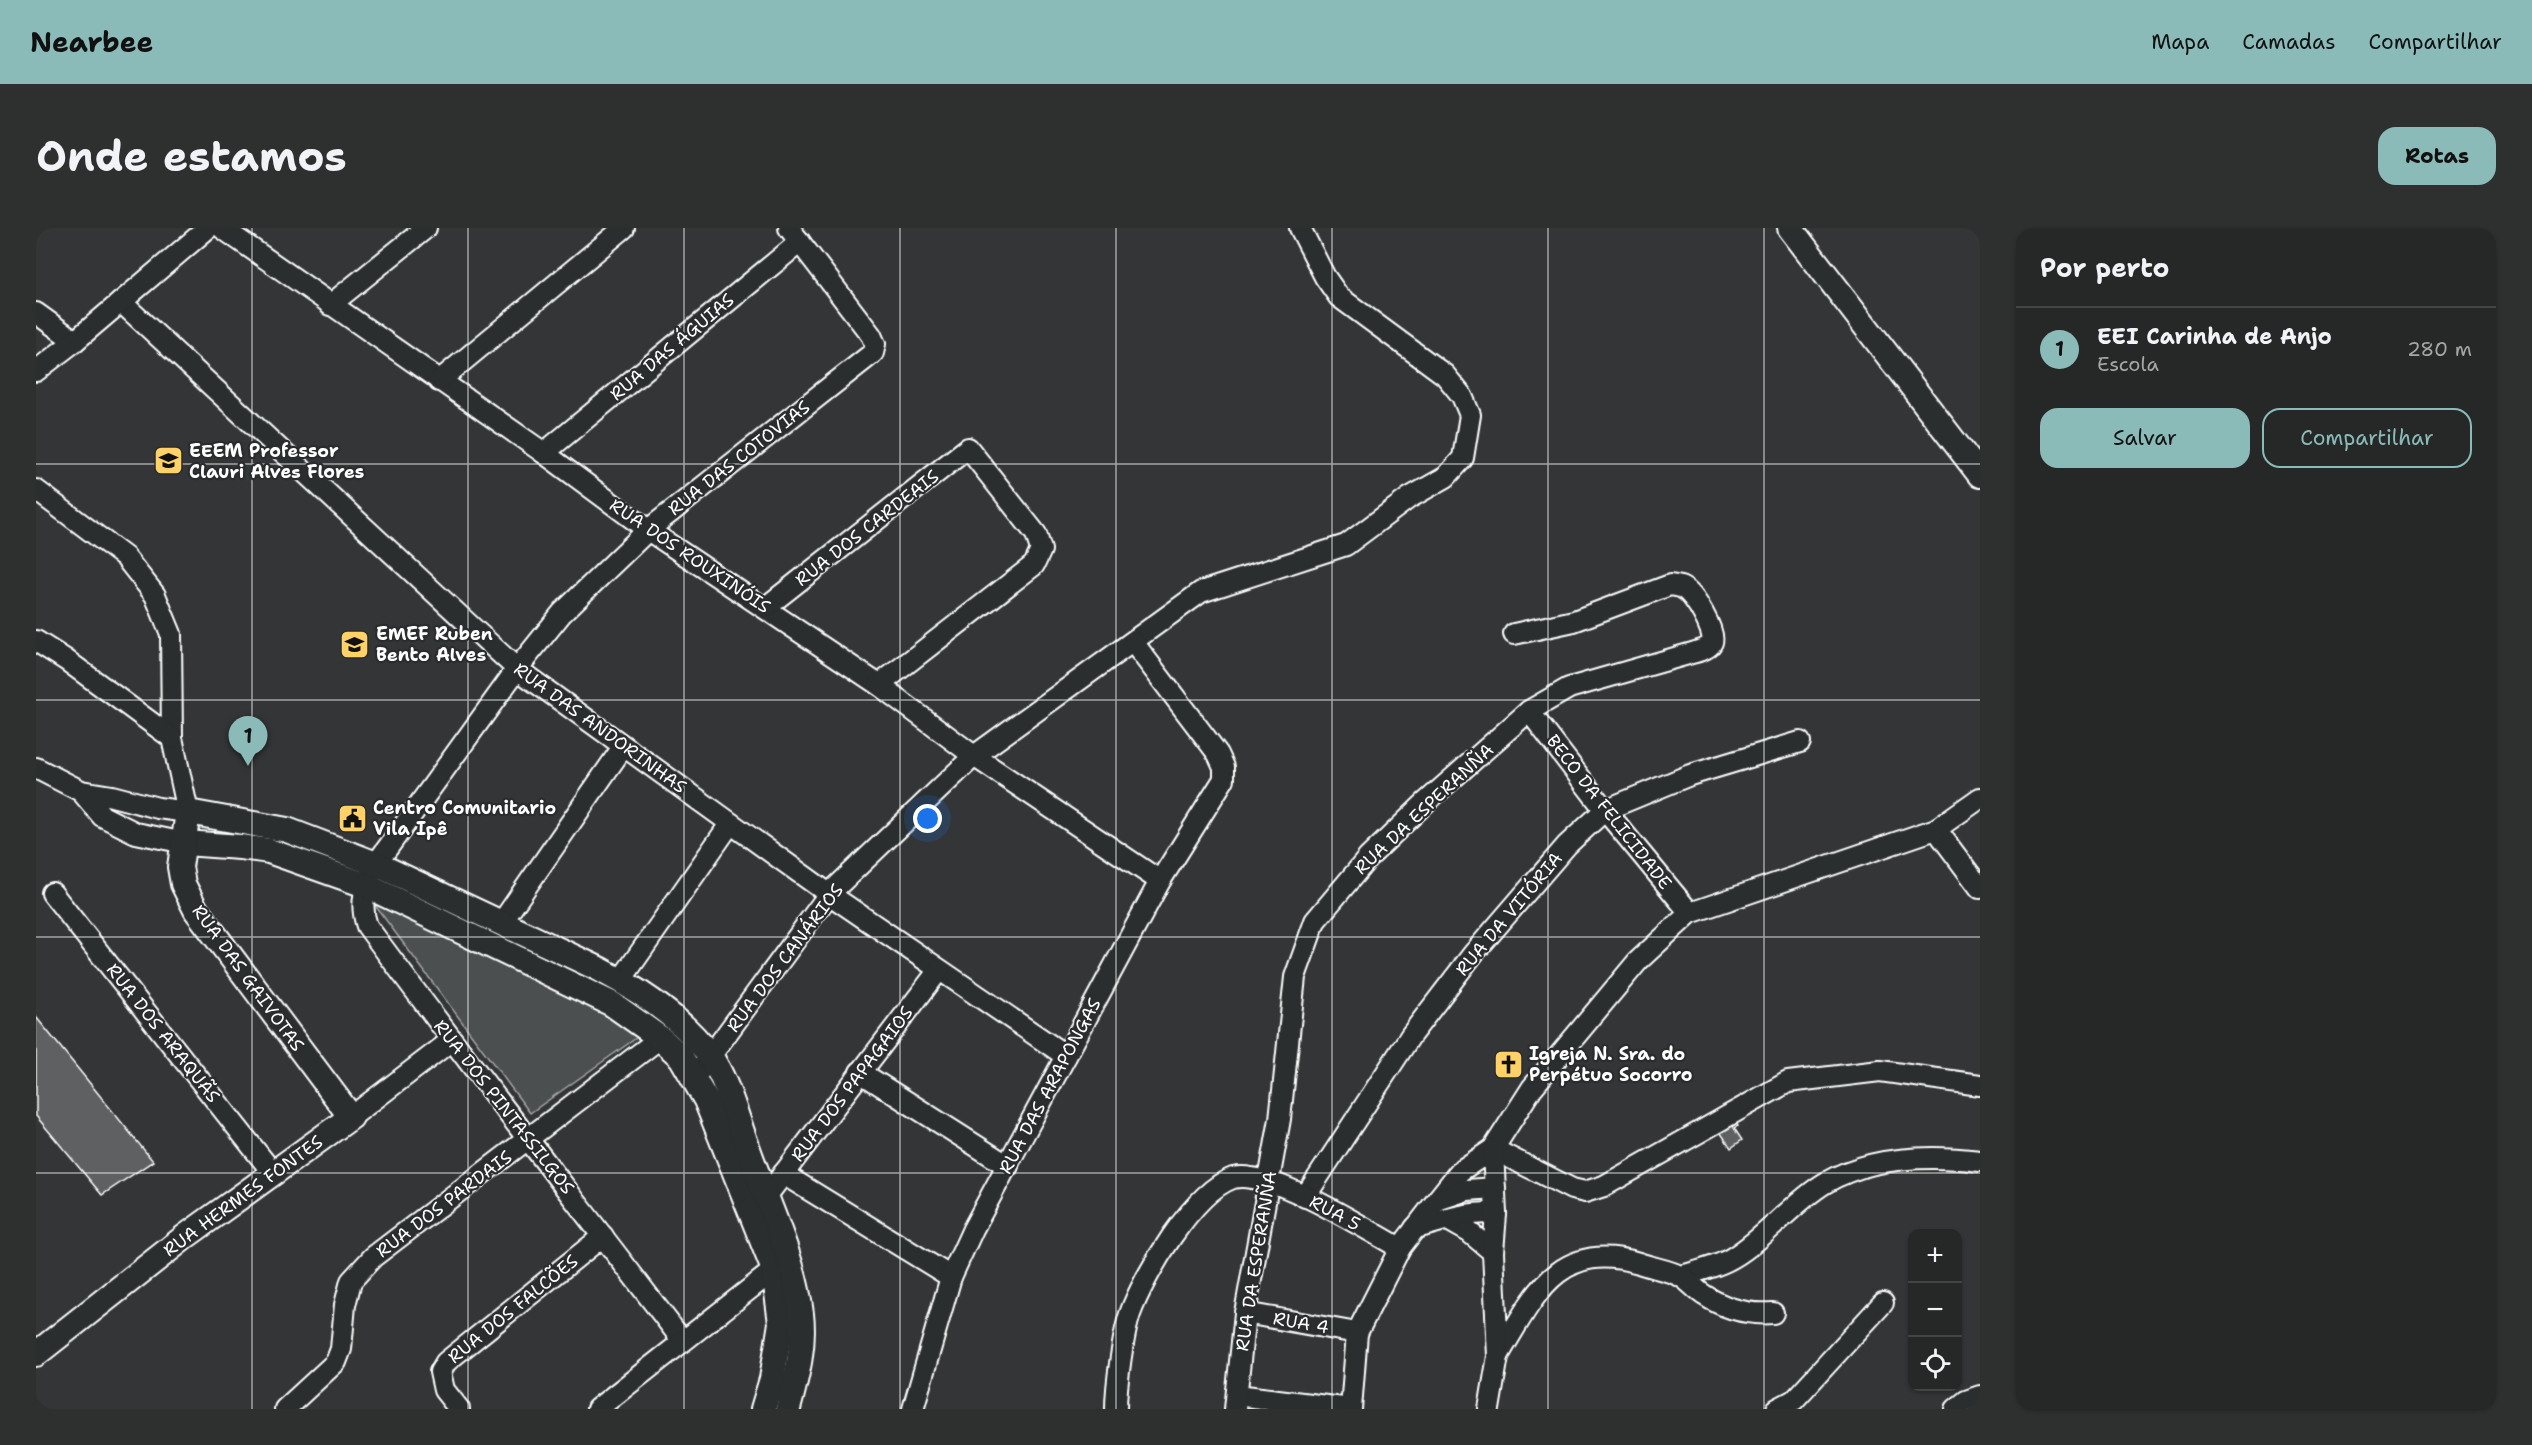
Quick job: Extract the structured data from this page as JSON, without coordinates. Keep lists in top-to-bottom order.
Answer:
{
  "streets": {
    "street": [
      "RUA DAS ÁGUIAS",
      "RUA DAS COTOVIAS",
      "RUA DOS CARDEAIS",
      "RUA DOS ROUXINÓIS",
      "RUA DAS ANDORINHAS",
      "RUA DA ESPERANÑA",
      "BECO DA FELICIDADE",
      "RUA DA VITÓRIA",
      "RUA DOS CANÁRIOS",
      "RUA DAS GAIVOTAS",
      "RUA DOS ARAQUÃS",
      "RUA DOS PAPAGAIOS",
      "RUA DAS ARAPONGAS",
      "RUA DOS PINTASSILGOS",
      "RUA HERMES FONTES",
      "RUA DOS PARDAIS",
      "RUA 5",
      "RUA DOS FALCÕES",
      "RUA 4"
    ]
  },
  "crossings": [
    ["RUA DAS ÁGUIAS", "RUA DAS COTOVIAS"],
    ["RUA DAS ÁGUIAS", "RUA DOS ROUXINÓIS"],
    ["RUA DAS COTOVIAS", "RUA DOS ROUXINÓIS"],
    ["RUA DAS COTOVIAS", "RUA DAS ANDORINHAS"],
    ["RUA DAS COTOVIAS", "RUA DOS PINTASSILGOS"],
    ["RUA DOS CARDEAIS", "RUA DOS ROUXINÓIS"],
    ["RUA DOS ROUXINÓIS", "RUA DOS CANÁRIOS"],
    ["RUA DOS ROUXINÓIS", "RUA DAS ARAPONGAS"],
    ["RUA DAS ANDORINHAS", "RUA DOS CANÁRIOS"],
    ["RUA DAS ANDORINHAS", "RUA DOS PAPAGAIOS"],
    ["RUA DAS ANDORINHAS", "RUA DAS ARAPONGAS"],
    ["RUA DA ESPERANÑA", "BECO DA FELICIDADE"],
    ["RUA DA ESPERANÑA", "RUA 5"],
    ["RUA DA ESPERANÑA", "RUA 4"],
    ["BECO DA FELICIDADE", "RUA DA VITÓRIA"],
    ["RUA DA VITÓRIA", "RUA 5"],
    ["RUA DOS CANÁRIOS", "RUA DAS ARAPONGAS"],
    ["RUA DAS GAIVOTAS", "RUA HERMES FONTES"],
    ["RUA DOS ARAQUÃS", "RUA HERMES FONTES"],
    ["RUA DOS PINTASSILGOS", "RUA HERMES FONTES"],
    ["RUA DOS PINTASSILGOS", "RUA DOS PARDAIS"],
    ["RUA DOS PINTASSILGOS", "RUA DOS FALCÕES"]
  ],
  "places": {
    "school or university": ["EEEM Professor Clauri Alves Flores", "EMEF Ruben Bento Alves"],
    "public building": ["Centro Comunitario Vila Ipê"],
    "church": ["Igreja N. Sra. do Perpétuo Socorro"]
  },
  "page": {
    "header": "Nearbee",
    "nav": ["Mapa", "Camadas", "Compartilhar"],
    "buttons": [
      "Rotas",
      ["Salvar", "Compartilhar"]
    ],
    "title": "Onde estamos",
    "heading": "Por perto",
    "list": [
      {
        "mark": "1",
        "name": "EEI Carinha de Anjo",
        "note": "Escola",
        "value": "280 m"
      }
    ],
    "pins": "1",
    "map_buttons": ["+", "−"]
  }
}
